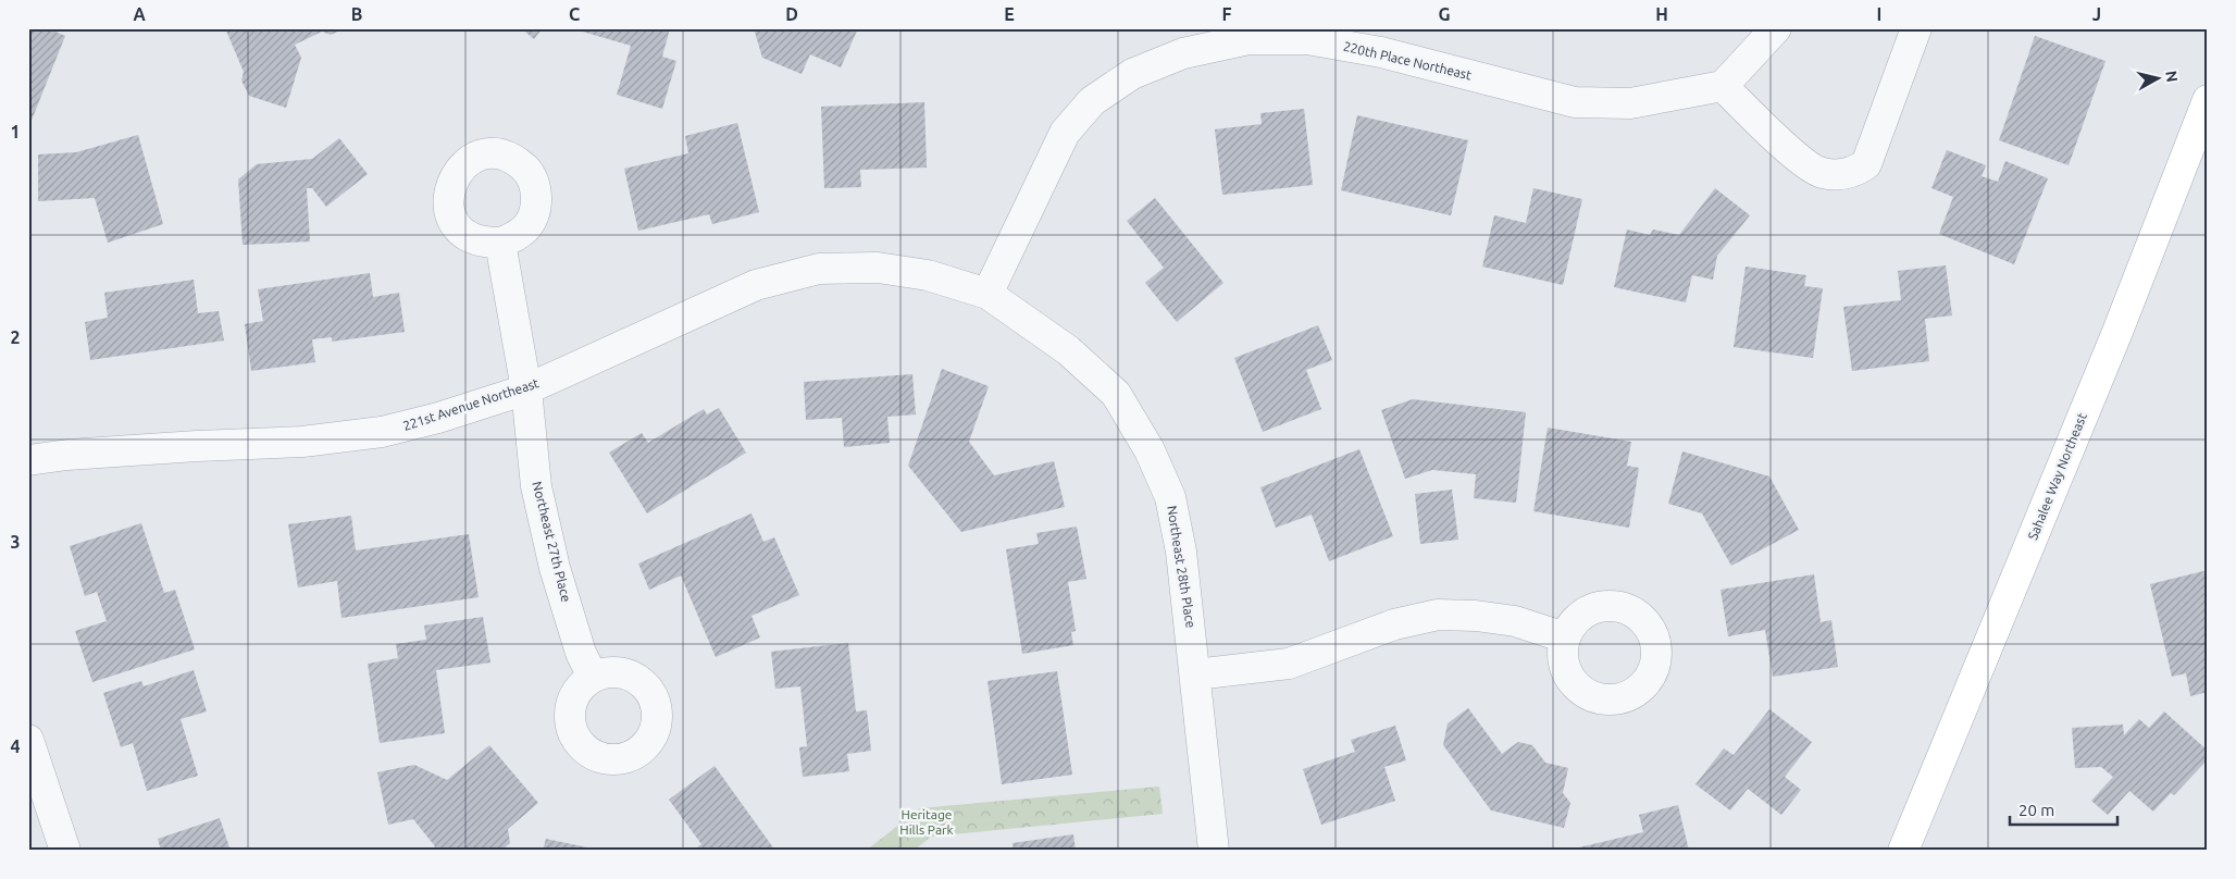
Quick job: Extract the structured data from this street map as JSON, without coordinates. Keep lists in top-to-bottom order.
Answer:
{
  "streets": {
    "main road": ["Sahalee Way Northeast"],
    "street": [
      "220th Place Northeast",
      "221st Avenue Northeast",
      "Northeast 27th Place",
      "Northeast 28th Place"
    ]
  },
  "crossings": [
    ["220th Place Northeast", "221st Avenue Northeast"],
    ["220th Place Northeast", "Northeast 28th Place"],
    ["221st Avenue Northeast", "Northeast 27th Place"],
    ["221st Avenue Northeast", "Northeast 28th Place"]
  ],
  "parks": ["Heritage Hills Park"],
  "scale_bar": "20 m",
  "north": "right",
  "grid": {
    "columns": [
      "A",
      "B",
      "C",
      "D",
      "E",
      "F",
      "G",
      "H",
      "I",
      "J"
    ],
    "rows": [
      "1",
      "2",
      "3",
      "4"
    ]
  }
}
